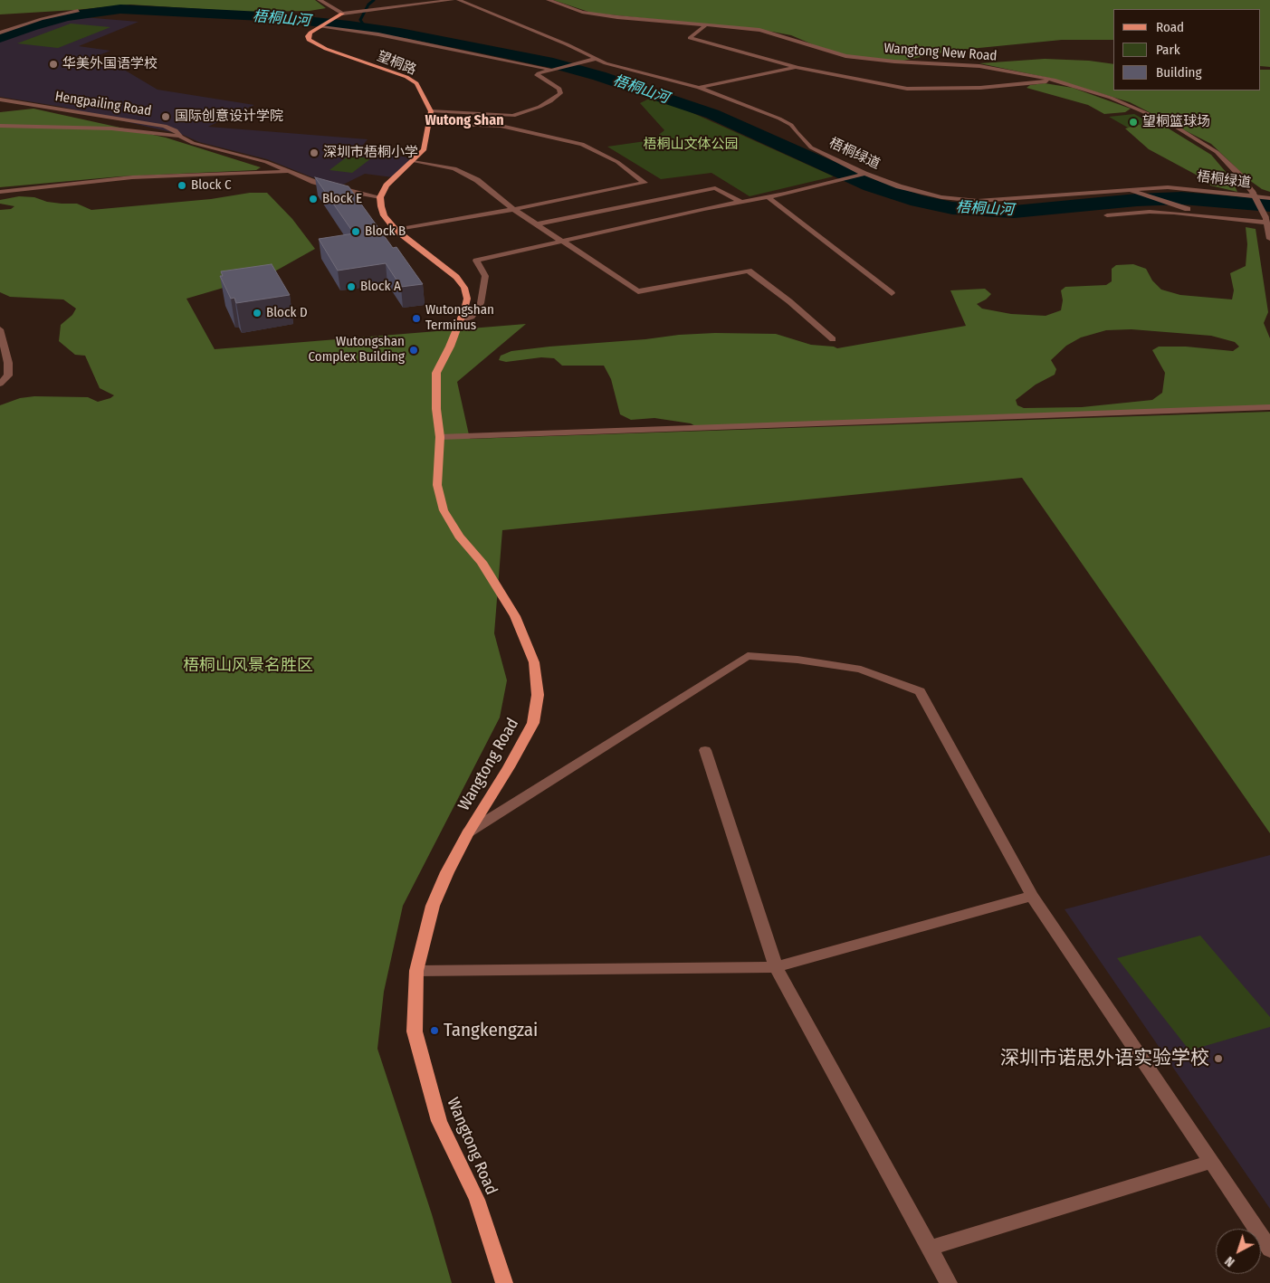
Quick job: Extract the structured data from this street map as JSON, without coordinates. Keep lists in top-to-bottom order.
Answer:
{
  "streets": {
    "main road": ["望桐路", "Wangtong Road"],
    "street": ["Wangtong New Road", "Hengpailing Road", "梧桐绿道"]
  },
  "crossings": [
    ["Hengpailing Road", "Wangtong Road"]
  ],
  "districts": ["Wutong Shan"],
  "water": ["梧桐山河"],
  "parks": ["梧桐山文体公园", "梧桐山风景名胜区"],
  "places": [
    "华美外国语学校",
    "国际创意设计学院",
    "望桐篮球场",
    "深圳市梧桐小学",
    "Block C",
    "Block E",
    "Block B",
    "Block A",
    "Block D",
    "Wutongshan Terminus",
    "Wutongshan Complex Building",
    "Tangkengzai",
    "深圳市诺思外语实验学校"
  ],
  "legend": ["Road", "Park", "Building"],
  "north": "bottom left"
}
